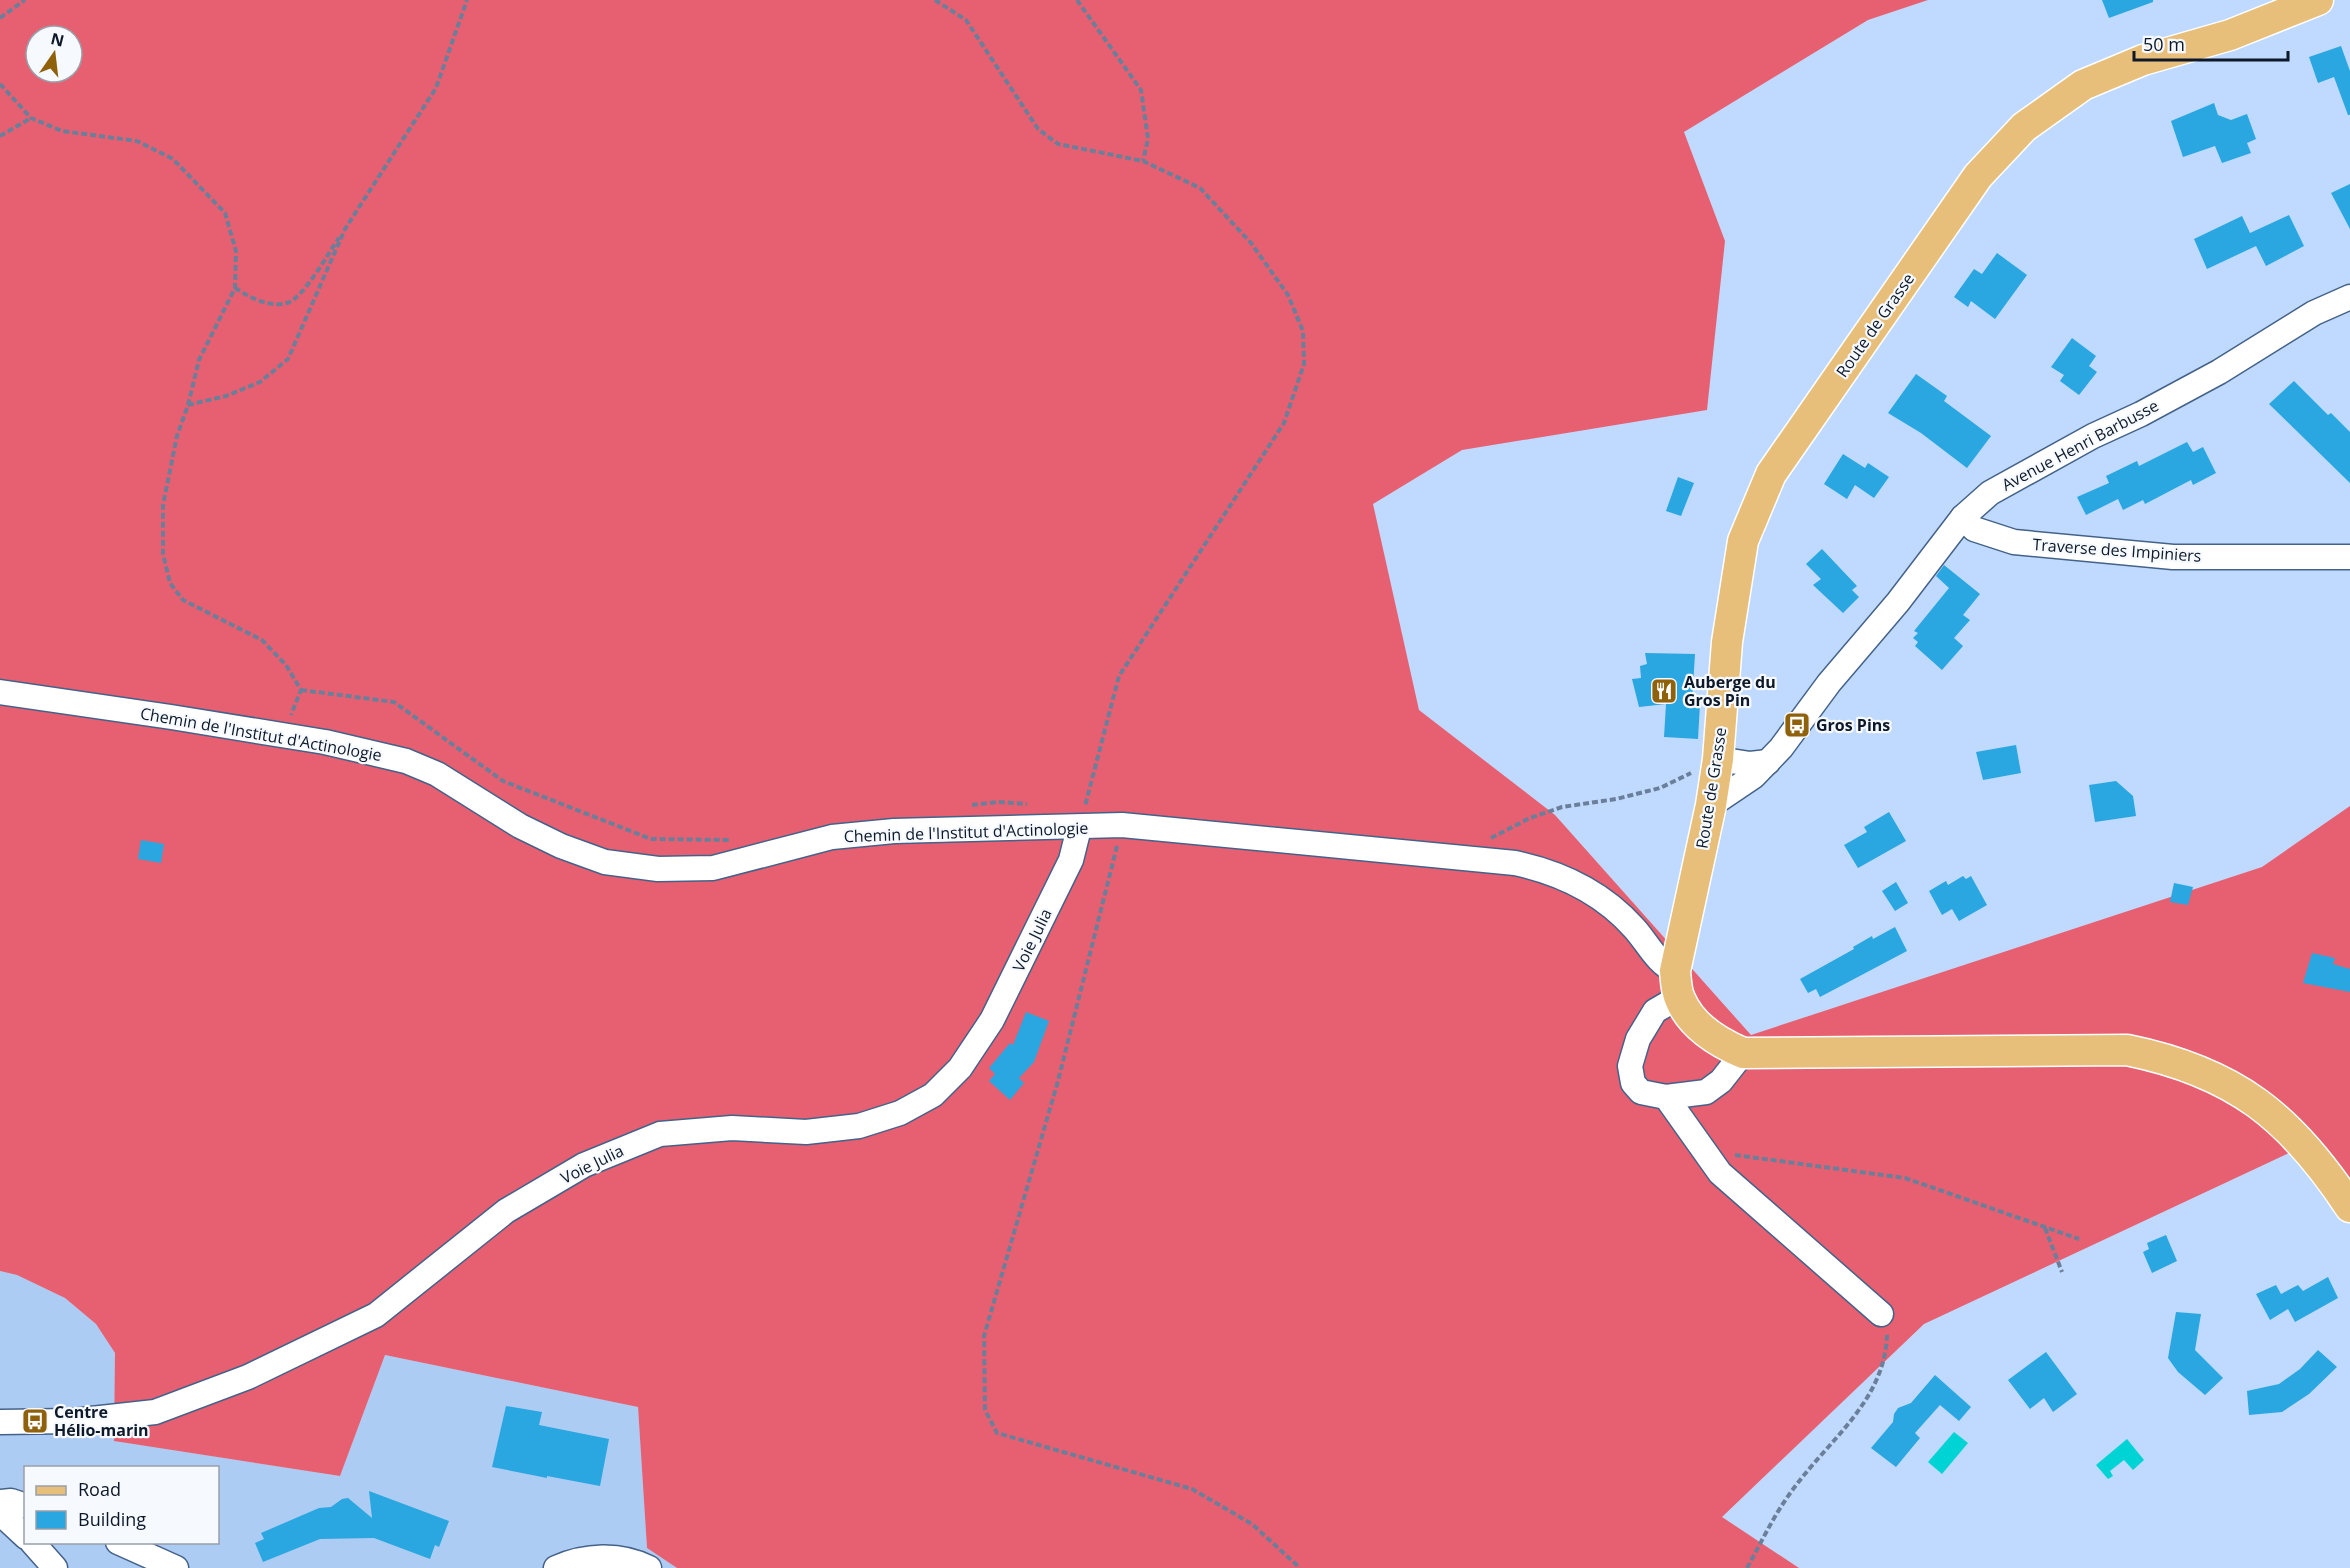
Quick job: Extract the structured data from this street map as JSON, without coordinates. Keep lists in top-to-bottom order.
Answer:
{
  "streets": {
    "main road": ["Route de Grasse"],
    "street": [
      "Avenue Henri Barbusse",
      "Traverse des Impiniers",
      "Chemin de l'Institut d'Actinologie",
      "Voie Julia"
    ]
  },
  "crossings": [
    ["Route de Grasse", "Avenue Henri Barbusse"],
    ["Route de Grasse", "Chemin de l'Institut d'Actinologie"],
    ["Avenue Henri Barbusse", "Traverse des Impiniers"],
    ["Chemin de l'Institut d'Actinologie", "Voie Julia"]
  ],
  "places": {
    "restaurant": ["Auberge du Gros Pin"],
    "bus stop": ["Gros Pins", "Centre Hélio-marin"]
  },
  "legend": ["Road", "Building"],
  "scale_bar": "50 m",
  "north": "top"
}
